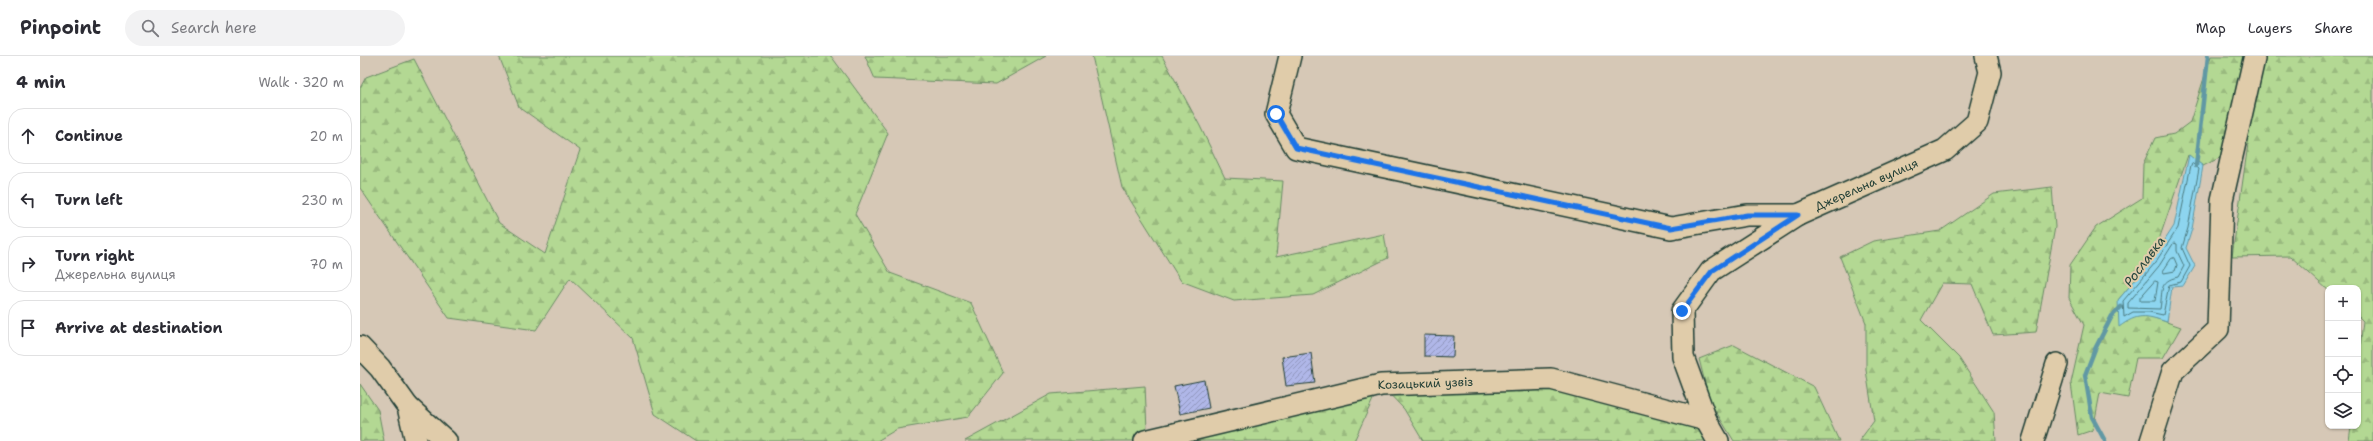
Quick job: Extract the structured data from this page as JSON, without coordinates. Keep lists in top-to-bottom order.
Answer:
{
  "streets": {
    "street": ["Джерельна вулиця", "Козацький узвіз"]
  },
  "crossings": [
    ["Джерельна вулиця", "Козацький узвіз"]
  ],
  "water": ["Рославка"],
  "page": {
    "header": "Pinpoint",
    "search": "Search here",
    "nav": ["Map", "Layers", "Share"],
    "heading": ["4 min", "Walk · 320 m"],
    "list": [
      ["Continue", "20 m"],
      ["Turn left", "230 m"],
      ["Turn right", "Джерельна вулиця", "70 m"],
      "Arrive at destination"
    ],
    "map_buttons": ["+", "−"]
  }
}
